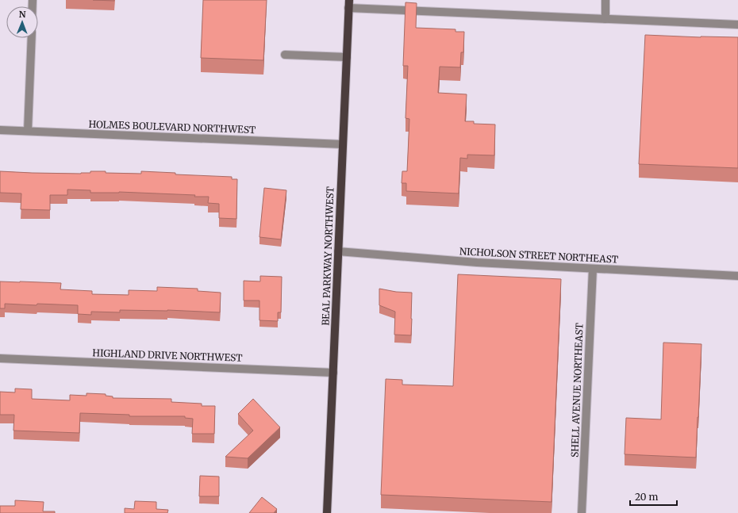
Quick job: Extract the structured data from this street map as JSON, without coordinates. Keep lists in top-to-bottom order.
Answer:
{
  "streets": {
    "main road": ["BEAL PARKWAY NORTHWEST"],
    "street": [
      "HOLMES BOULEVARD NORTHWEST",
      "NICHOLSON STREET NORTHEAST",
      "HIGHLAND DRIVE NORTHWEST",
      "SHELL AVENUE NORTHEAST"
    ]
  },
  "crossings": [
    ["HOLMES BOULEVARD NORTHWEST", "BEAL PARKWAY NORTHWEST"],
    ["NICHOLSON STREET NORTHEAST", "BEAL PARKWAY NORTHWEST"],
    ["NICHOLSON STREET NORTHEAST", "SHELL AVENUE NORTHEAST"],
    ["BEAL PARKWAY NORTHWEST", "HIGHLAND DRIVE NORTHWEST"]
  ],
  "scale_bar": "20 m",
  "north": "top"
}
